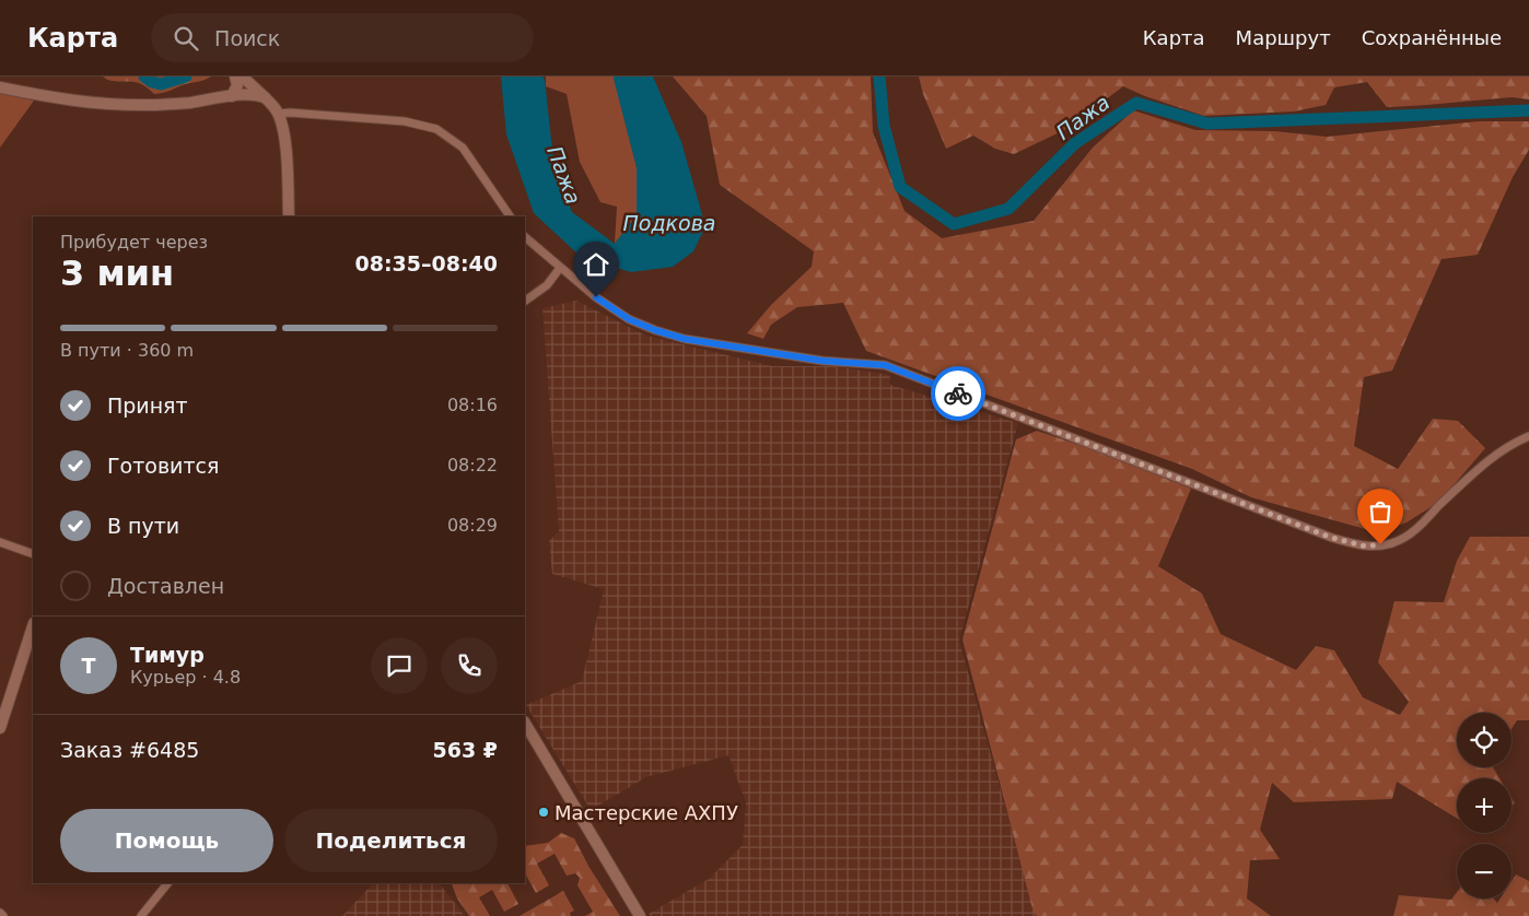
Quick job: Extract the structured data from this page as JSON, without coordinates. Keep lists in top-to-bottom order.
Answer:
{
  "water": ["Пажа", "Подкова"],
  "places": ["Мастерские АХПУ"],
  "page": {
    "header": "Карта",
    "search": "Поиск",
    "nav": ["Карта", "Маршрут", "Сохранённые"],
    "heading": ["3 мин", "Прибудет через", "08:35–08:40"],
    "panel": [
      "Тимур",
      "Курьер · 4.8",
      "Заказ #6485",
      "563 ₽"
    ],
    "bar": "В пути · 360 m",
    "list": [
      ["Принят", "08:16"],
      ["Готовится", "08:22"],
      ["В пути", "08:29"],
      "Доставлен"
    ],
    "round": "Т",
    "map_buttons": ["+", "−"],
    "buttons": ["Помощь", "Поделиться"]
  }
}
